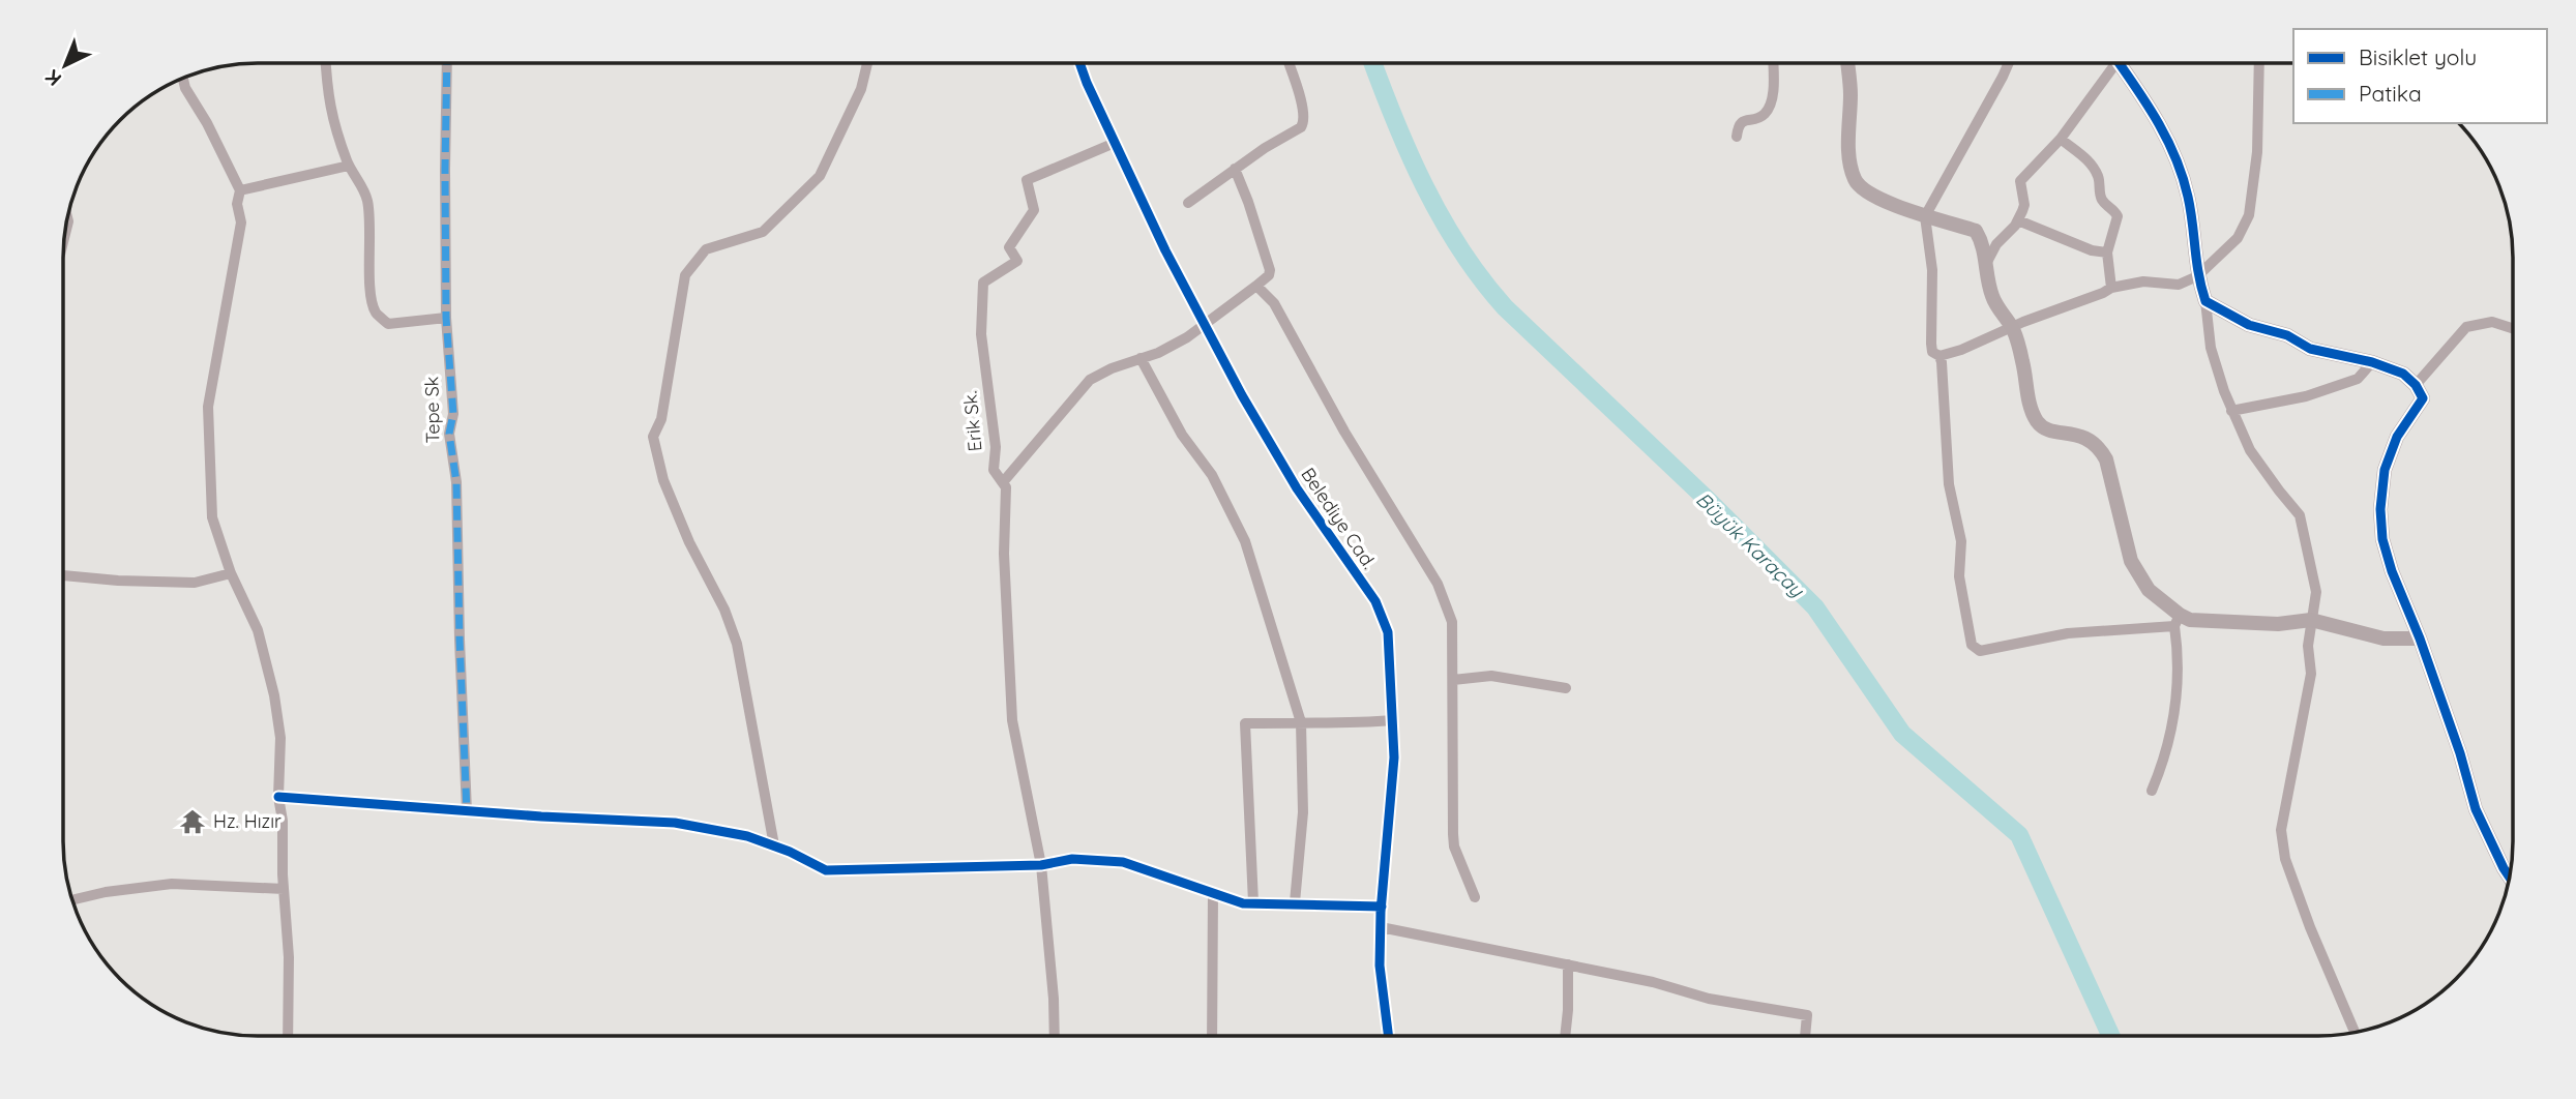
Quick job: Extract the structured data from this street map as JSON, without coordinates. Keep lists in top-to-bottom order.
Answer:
{
  "streets": {
    "street": ["Tepe Sk", "Erik Sk.", "Belediye Cad."]
  },
  "crossings": [
    ["Erik Sk.", "Belediye Cad."]
  ],
  "water": ["Büyük Karaçay"],
  "places": {
    "temple": ["Hz. Hızır"]
  },
  "legend": ["Bisiklet yolu", "Patika"],
  "north": "bottom left"
}
